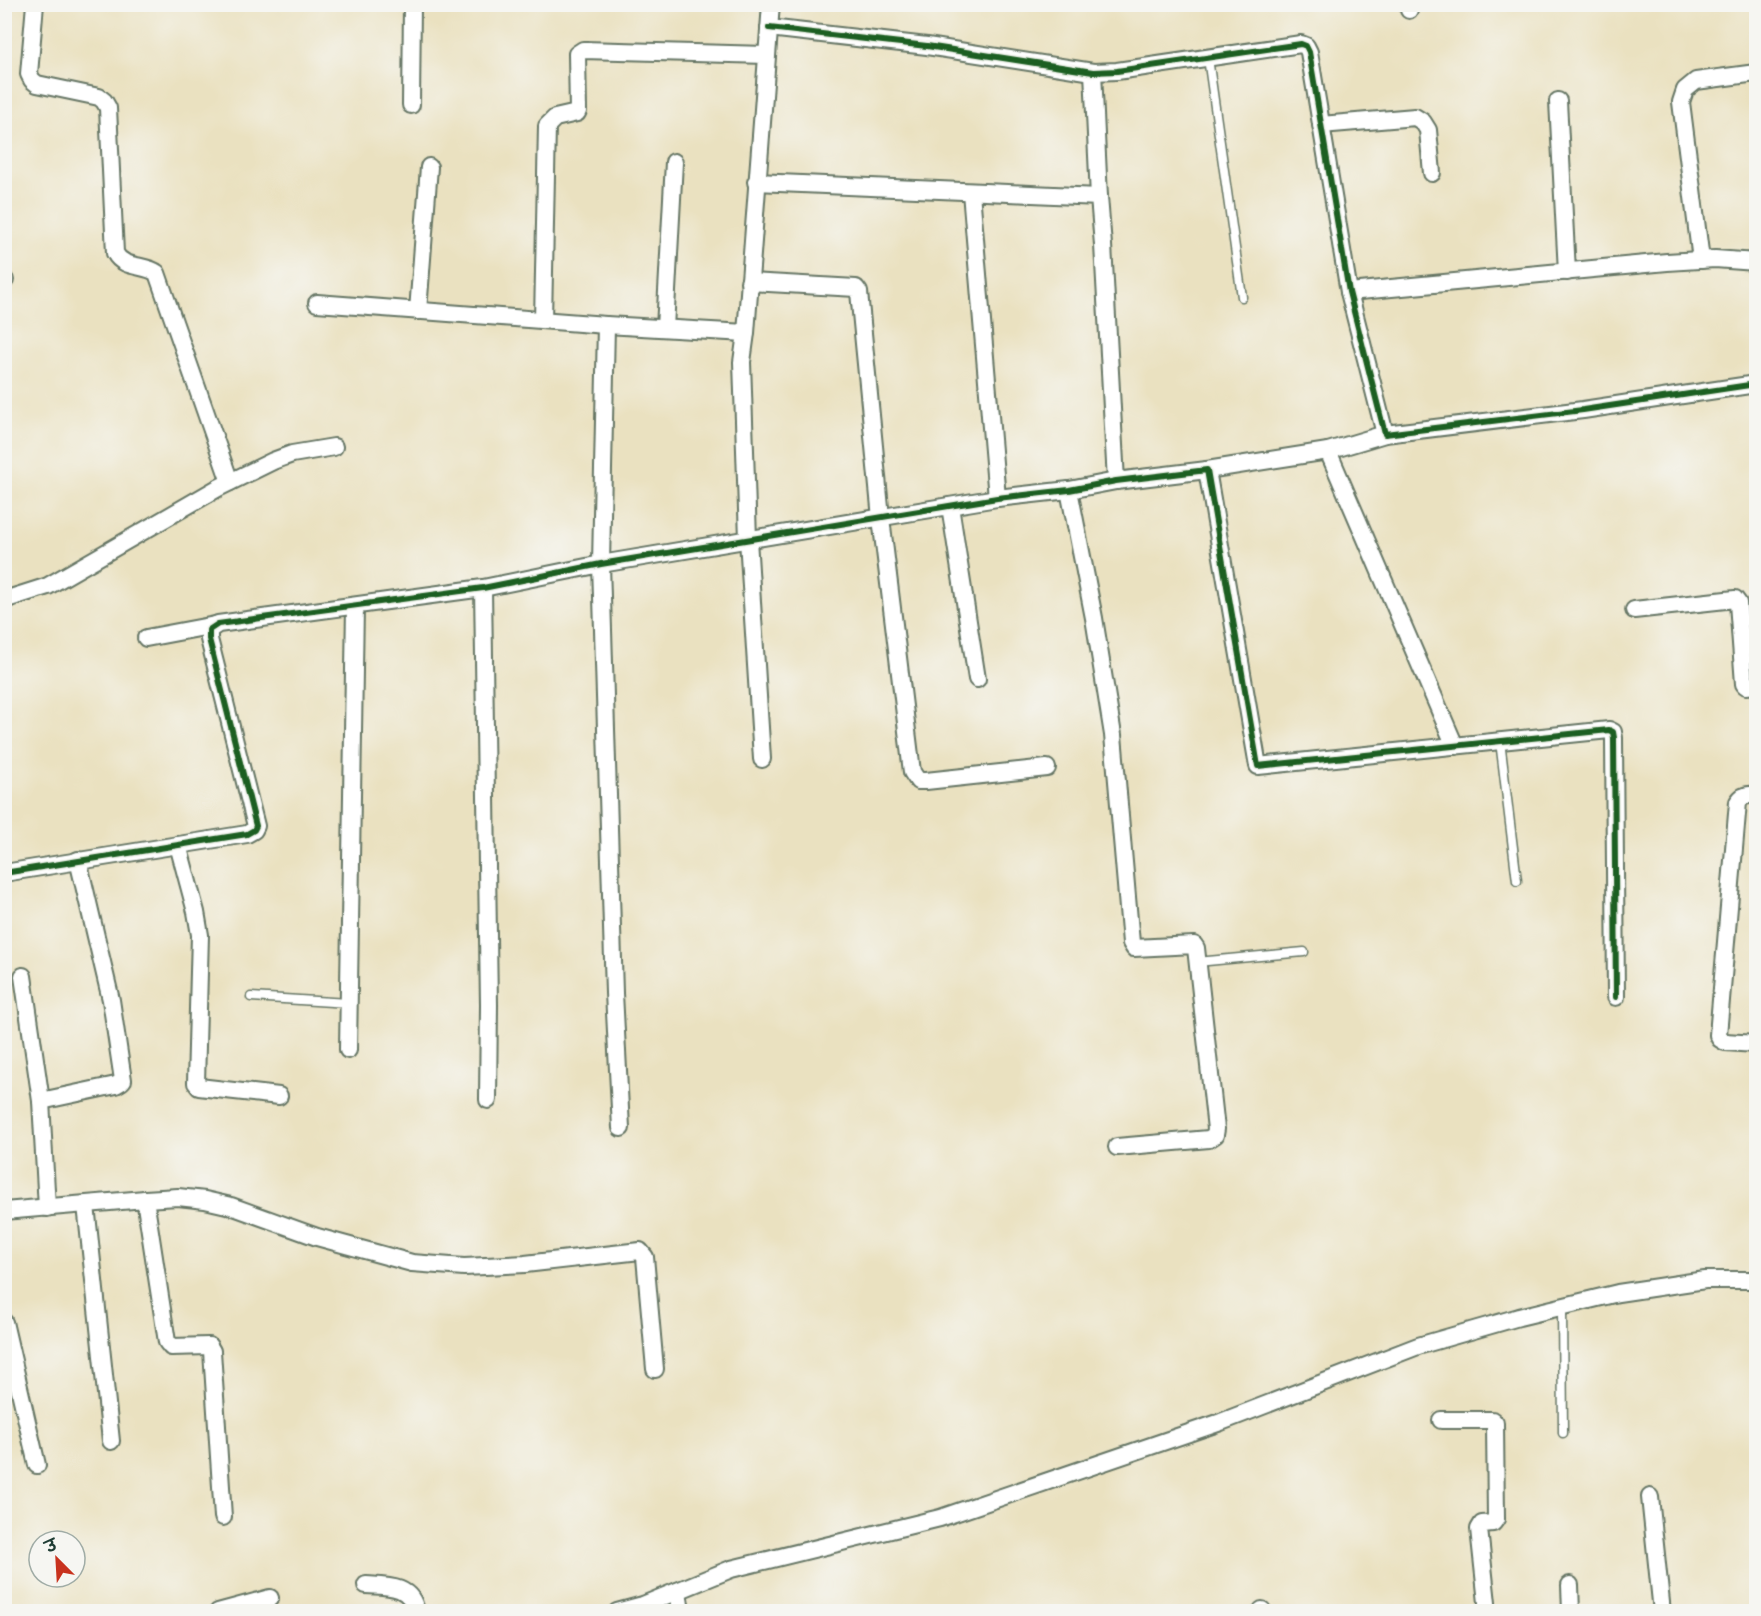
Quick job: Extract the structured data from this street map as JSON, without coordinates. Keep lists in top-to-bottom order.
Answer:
{
  "north": "top left"
}
